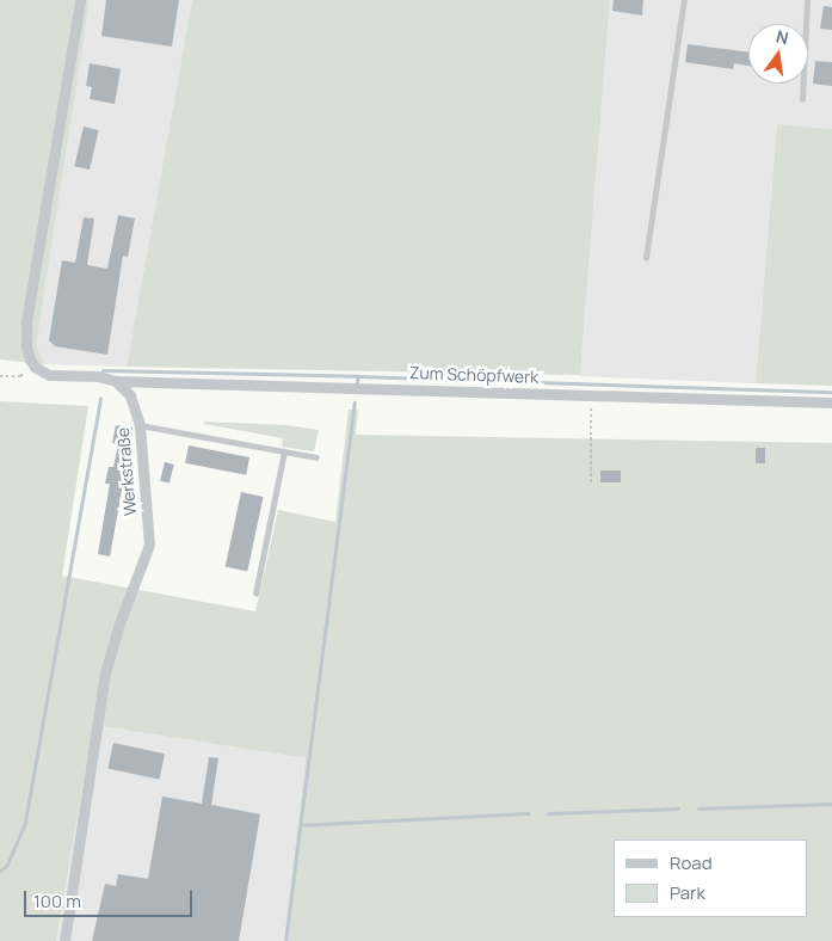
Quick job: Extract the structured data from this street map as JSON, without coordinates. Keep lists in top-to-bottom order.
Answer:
{
  "streets": {
    "street": ["Zum Schöpfwerk", "Werkstraße"]
  },
  "crossings": [
    ["Zum Schöpfwerk", "Werkstraße"]
  ],
  "legend": ["Road", "Park"],
  "scale_bar": "100 m",
  "north": "top"
}
